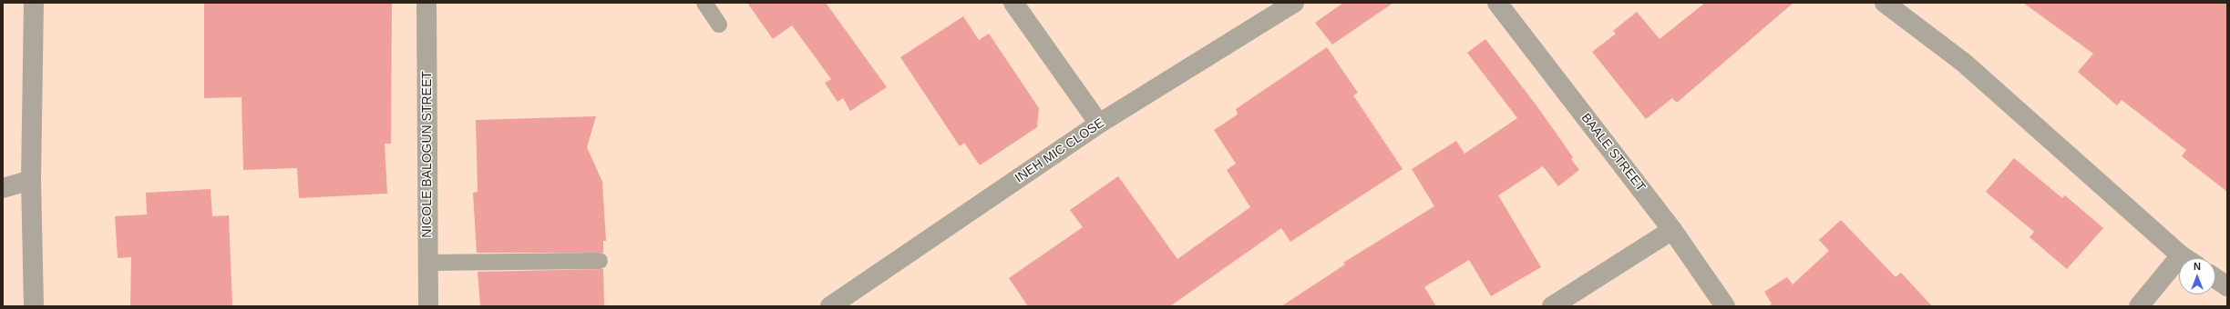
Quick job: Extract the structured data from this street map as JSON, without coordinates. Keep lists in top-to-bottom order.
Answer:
{
  "streets": {
    "street": ["INEH MIC CLOSE", "BAALE STREET", "NICOLE BALOGUN STREET"]
  },
  "north": "top"
}
